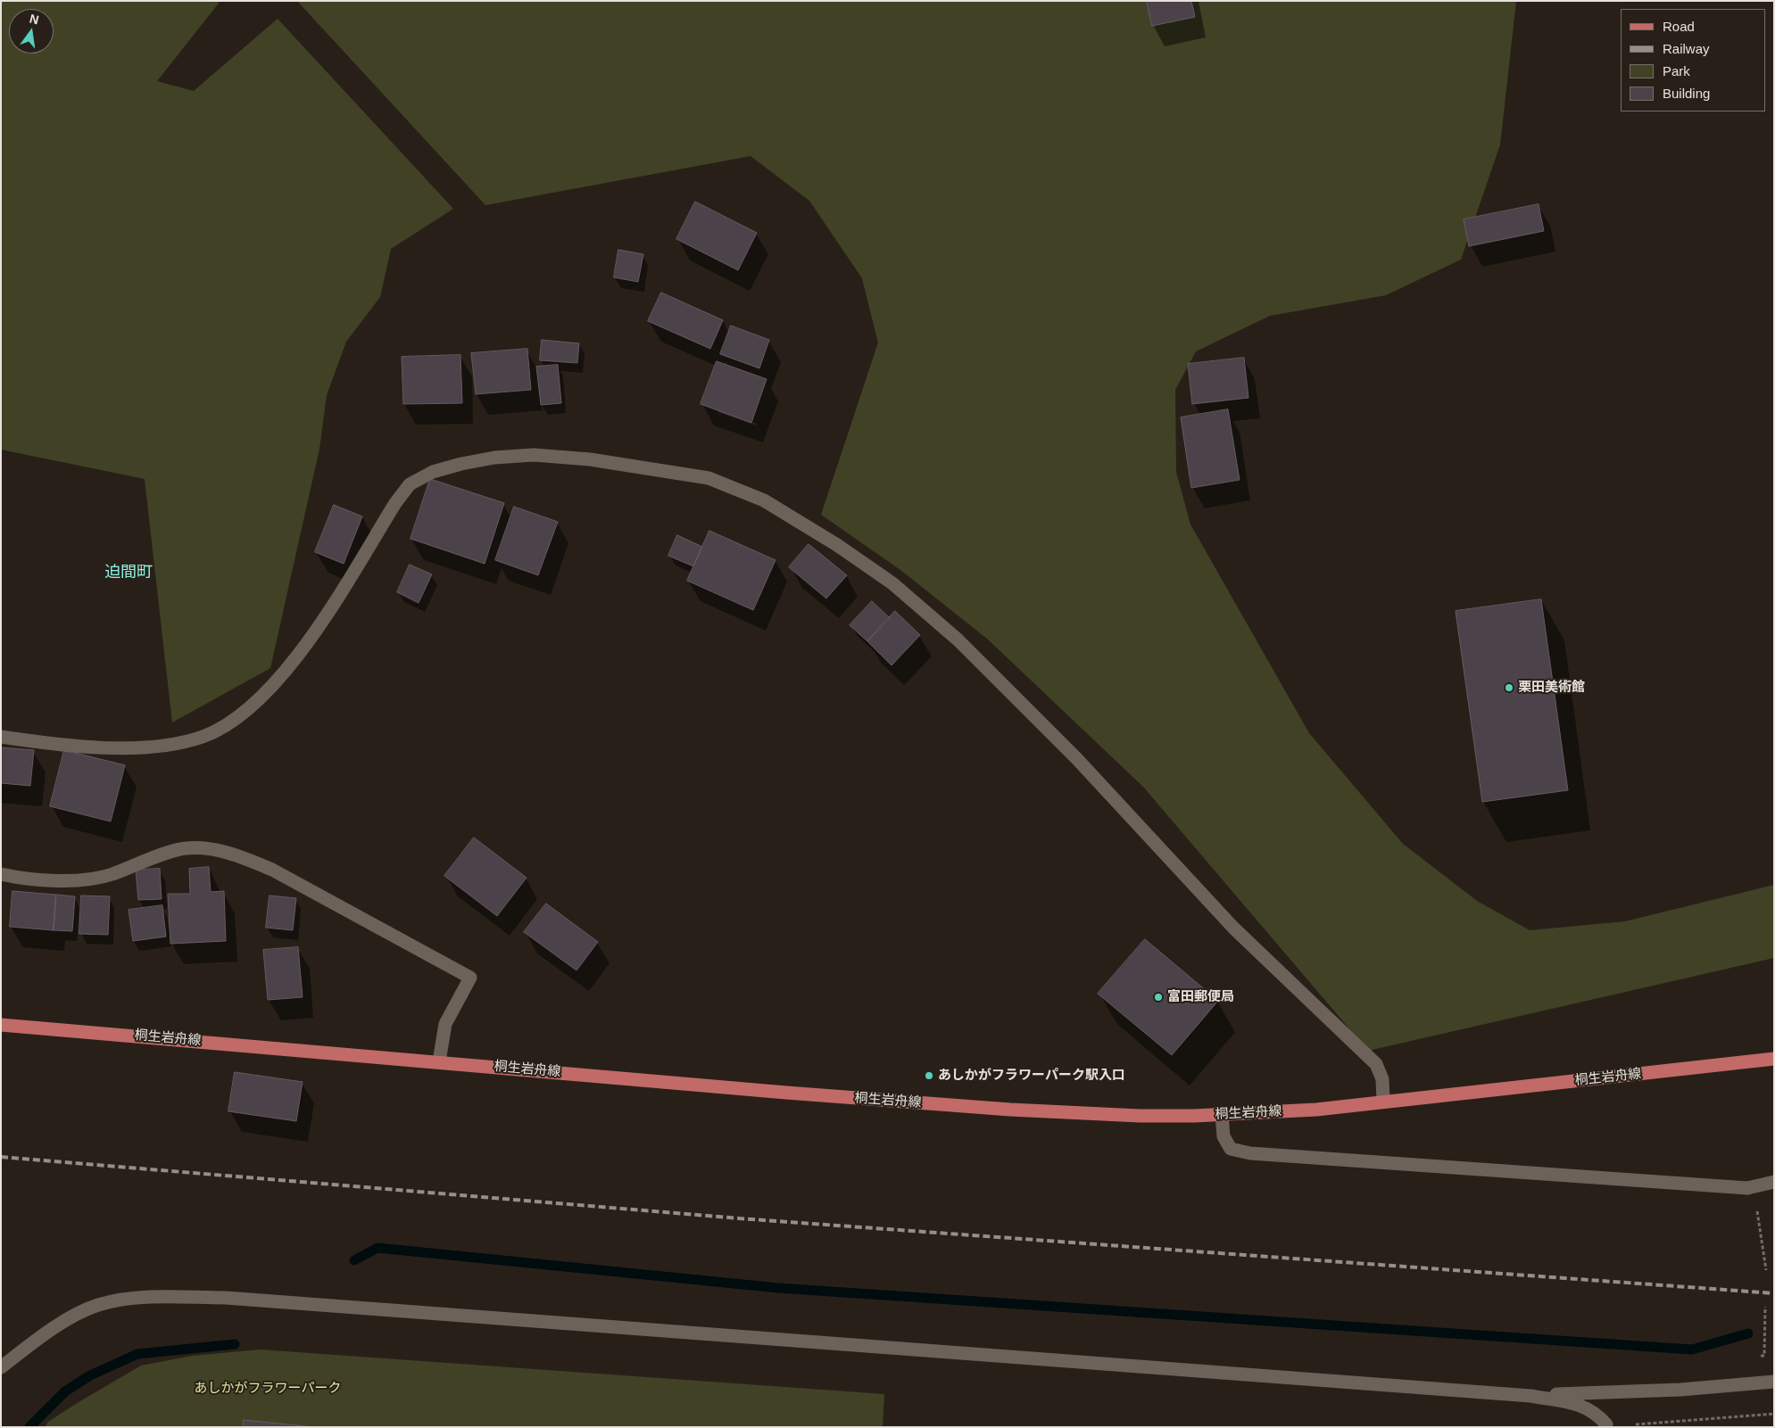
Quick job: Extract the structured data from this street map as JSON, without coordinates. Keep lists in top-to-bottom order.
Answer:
{
  "streets": {
    "main road": ["桐生岩舟線"]
  },
  "districts": ["迫間町"],
  "parks": ["あしかがフラワーパーク"],
  "places": ["栗田美術館", "富田郵便局", "あしかがフラワーパーク駅入口"],
  "legend": [
    "Road",
    "Railway",
    "Park",
    "Building"
  ],
  "north": "top"
}
